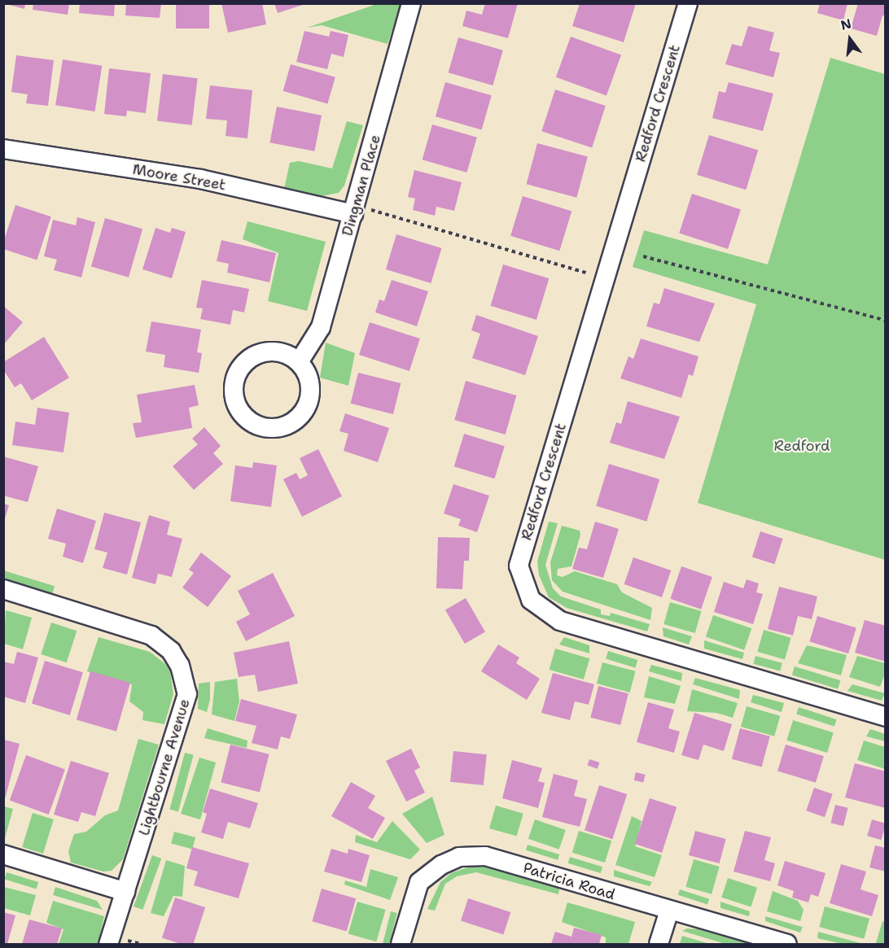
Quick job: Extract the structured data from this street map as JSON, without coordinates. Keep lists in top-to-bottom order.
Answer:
{
  "streets": {
    "street": [
      "Redford Crescent",
      "Moore Street",
      "Dingman Place",
      "Lightbourne Avenue",
      "Patricia Road"
    ]
  },
  "crossings": [
    ["Moore Street", "Dingman Place"]
  ],
  "parks": ["Redford"],
  "north": "top"
}
